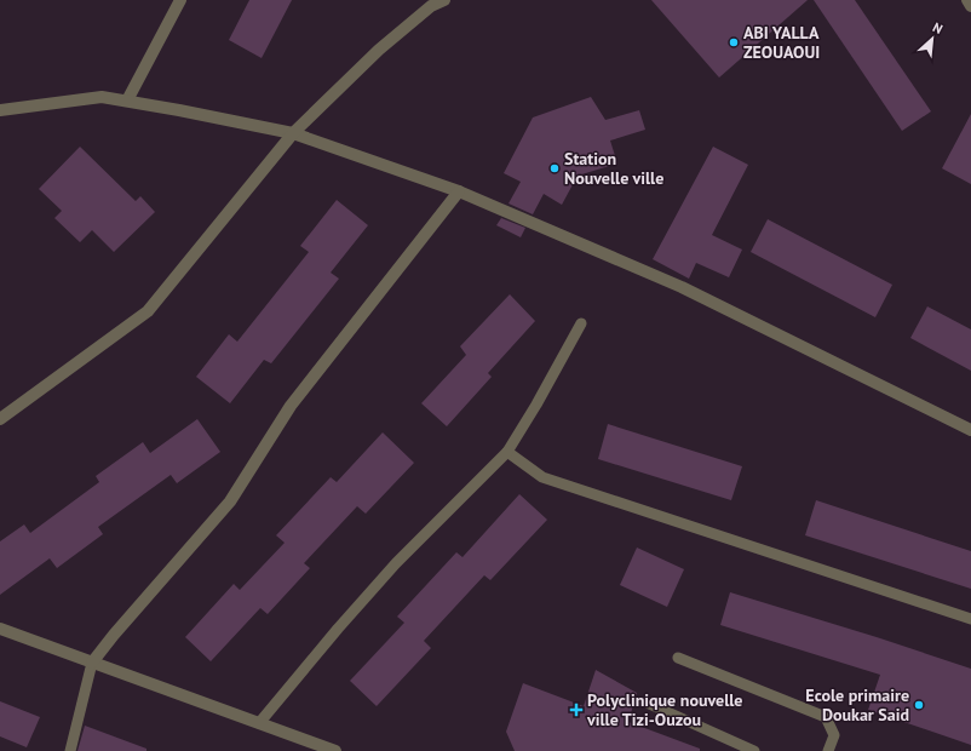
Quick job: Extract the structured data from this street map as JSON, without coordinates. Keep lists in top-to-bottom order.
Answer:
{
  "places": {
    "other": ["ABI YALLA ZEOUAOUI", "Station Nouvelle ville", "Ecole primaire Doukar Said"],
    "health": ["Polyclinique nouvelle ville Tizi-Ouzou"]
  },
  "north": "top right"
}
